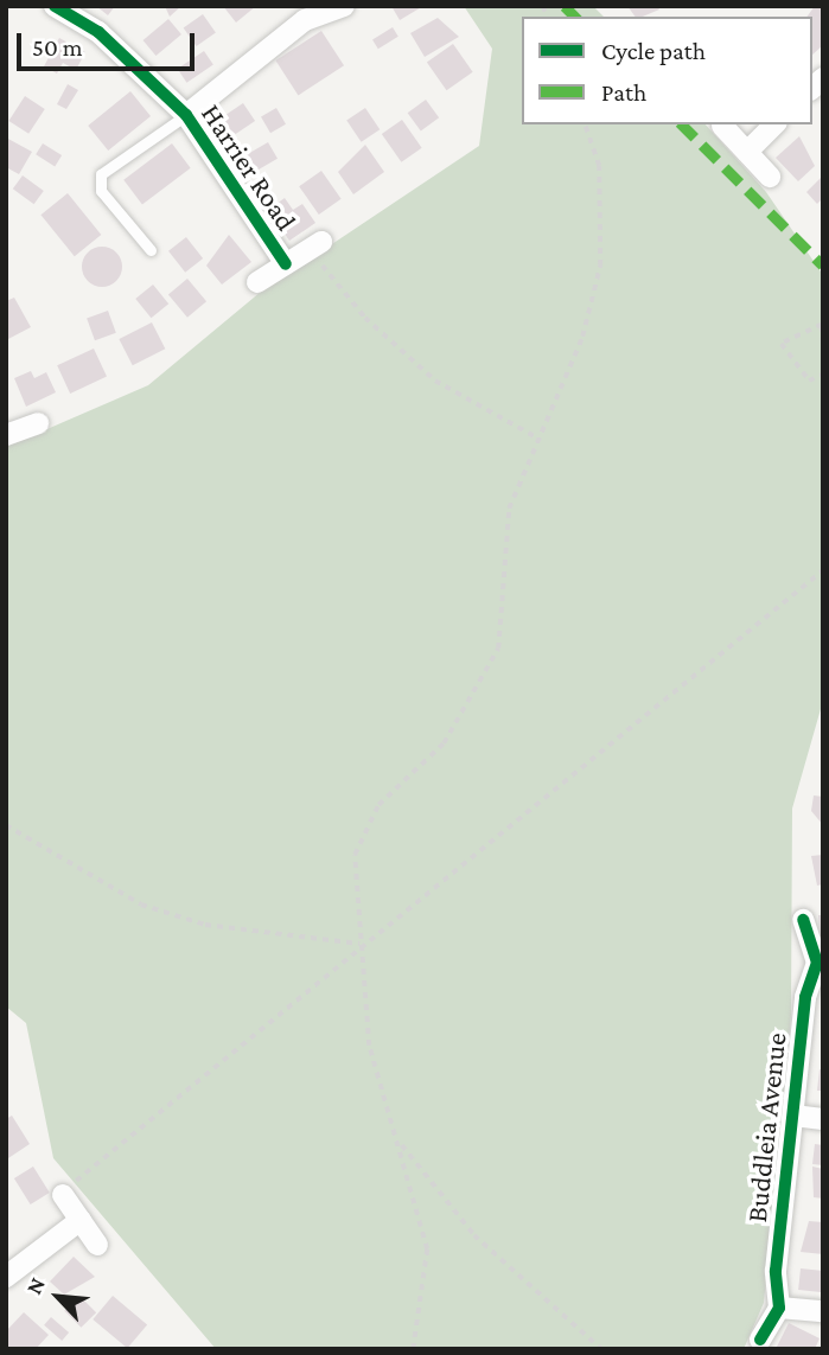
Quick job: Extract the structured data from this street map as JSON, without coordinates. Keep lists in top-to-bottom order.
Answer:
{
  "streets": {
    "street": ["Harrier Road", "Buddleia Avenue"]
  },
  "legend": ["Cycle path", "Path"],
  "scale_bar": "50 m",
  "north": "top left"
}
